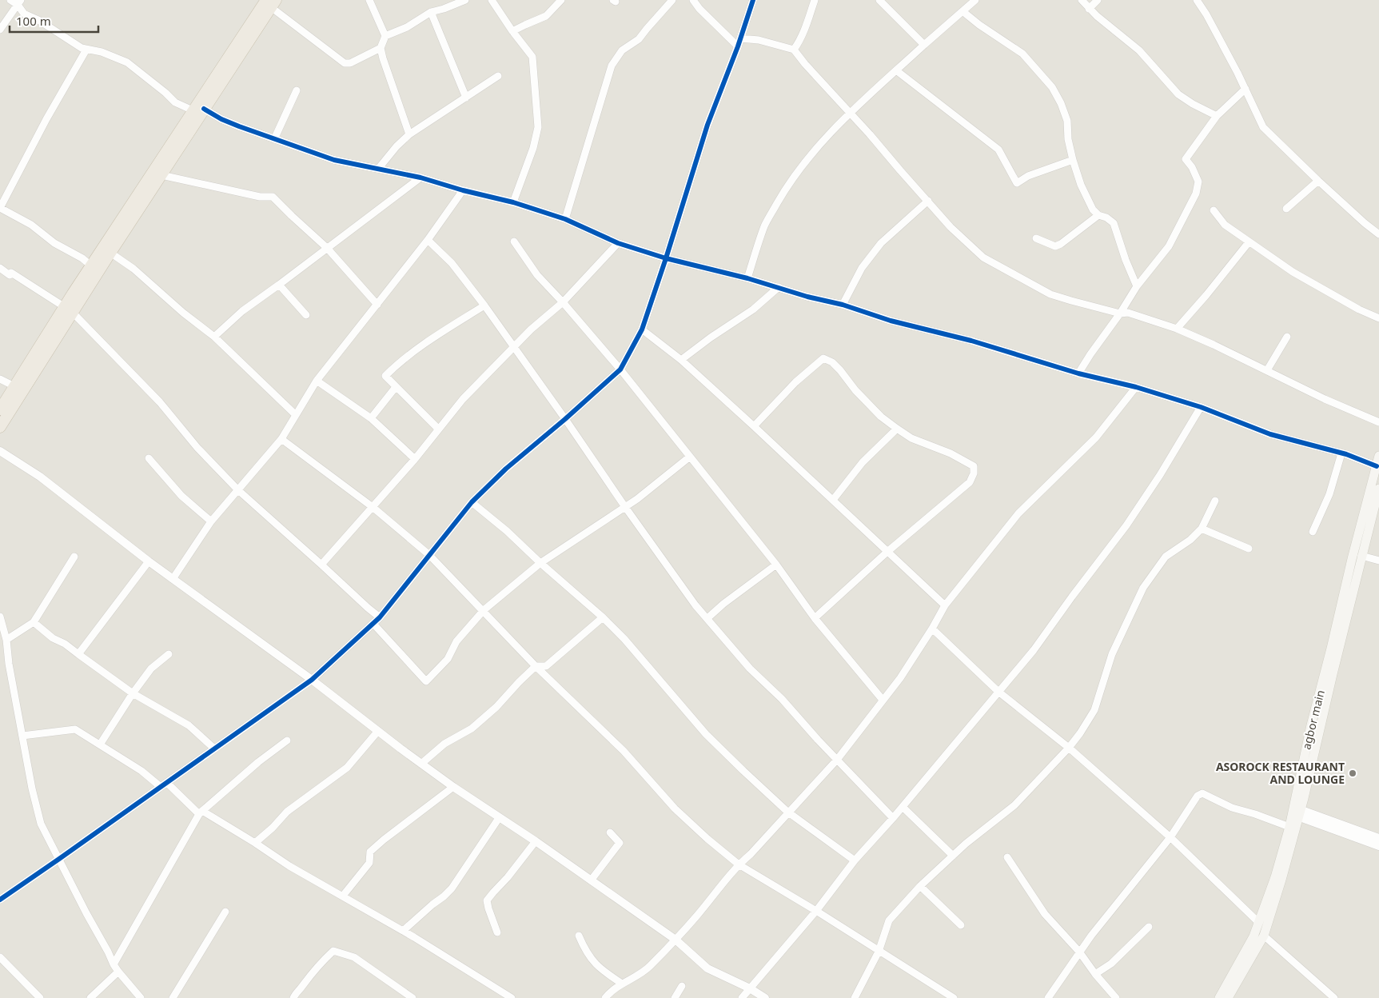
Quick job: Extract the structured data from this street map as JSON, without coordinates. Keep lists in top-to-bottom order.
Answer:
{
  "streets": {
    "main road": ["agbor main"]
  },
  "places": ["ASOROCK RESTAURANT AND LOUNGE"],
  "scale_bar": "100 m"
}
